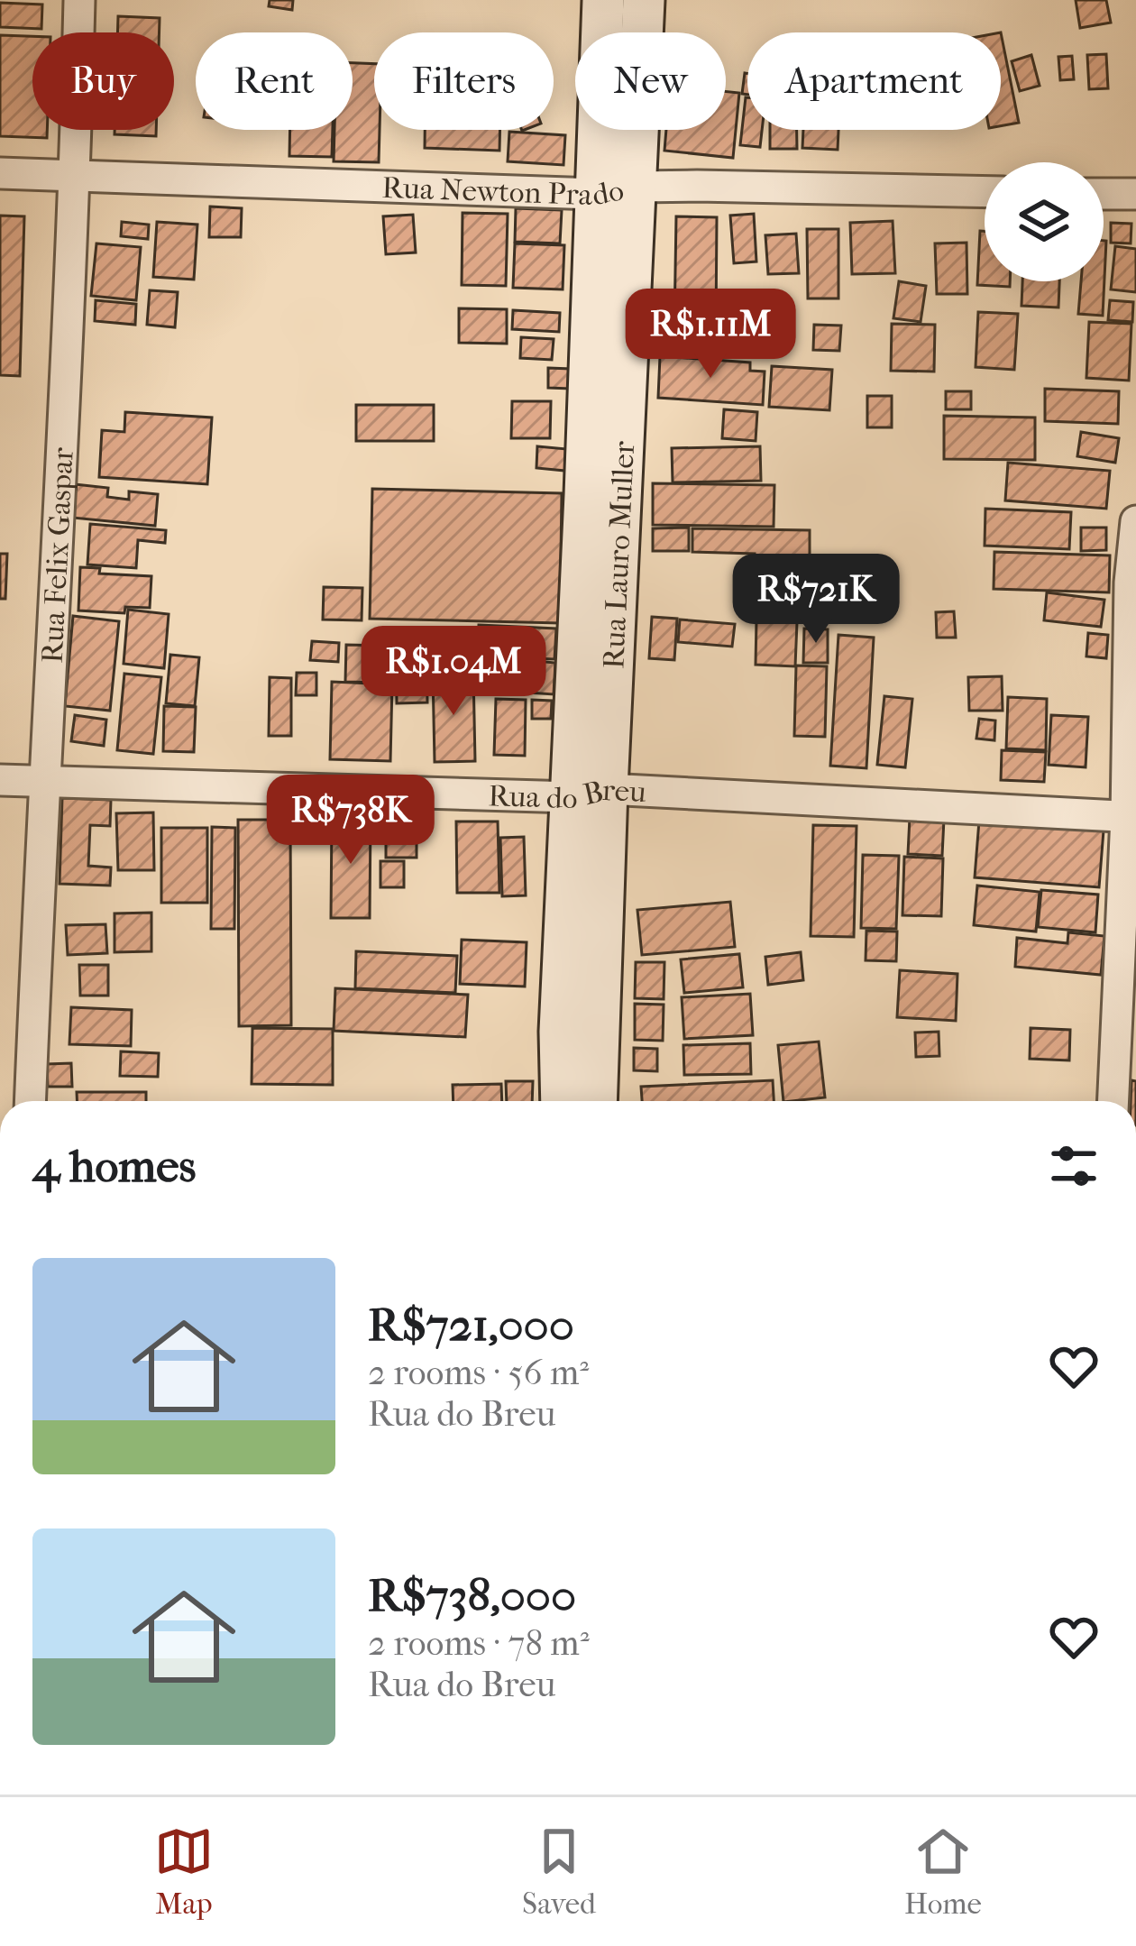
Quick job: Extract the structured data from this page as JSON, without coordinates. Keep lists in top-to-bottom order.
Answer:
{
  "streets": {
    "street": [
      "Rua Newton Prado",
      "Rua Felix Gaspar",
      "Rua Lauro Muller",
      "Rua do Breu"
    ]
  },
  "crossings": [
    ["Rua Newton Prado", "Rua Felix Gaspar"],
    ["Rua Newton Prado", "Rua Lauro Muller"],
    ["Rua Felix Gaspar", "Rua do Breu"],
    ["Rua Lauro Muller", "Rua do Breu"]
  ],
  "page": {
    "chip": [
      "Buy",
      "Rent",
      "Filters",
      "New",
      "Apartment"
    ],
    "price": [
      "R$1.11M",
      "R$721K",
      "R$1.04M",
      "R$738K"
    ],
    "heading": "4 homes",
    "list": [
      {
        "name": "R$721,000",
        "note": "2 rooms · 56 m² · Rua do Breu"
      },
      {
        "name": "R$738,000",
        "note": "2 rooms · 78 m² · Rua do Breu"
      }
    ],
    "tabs": ["Map", "Saved", "Home"]
  }
}
